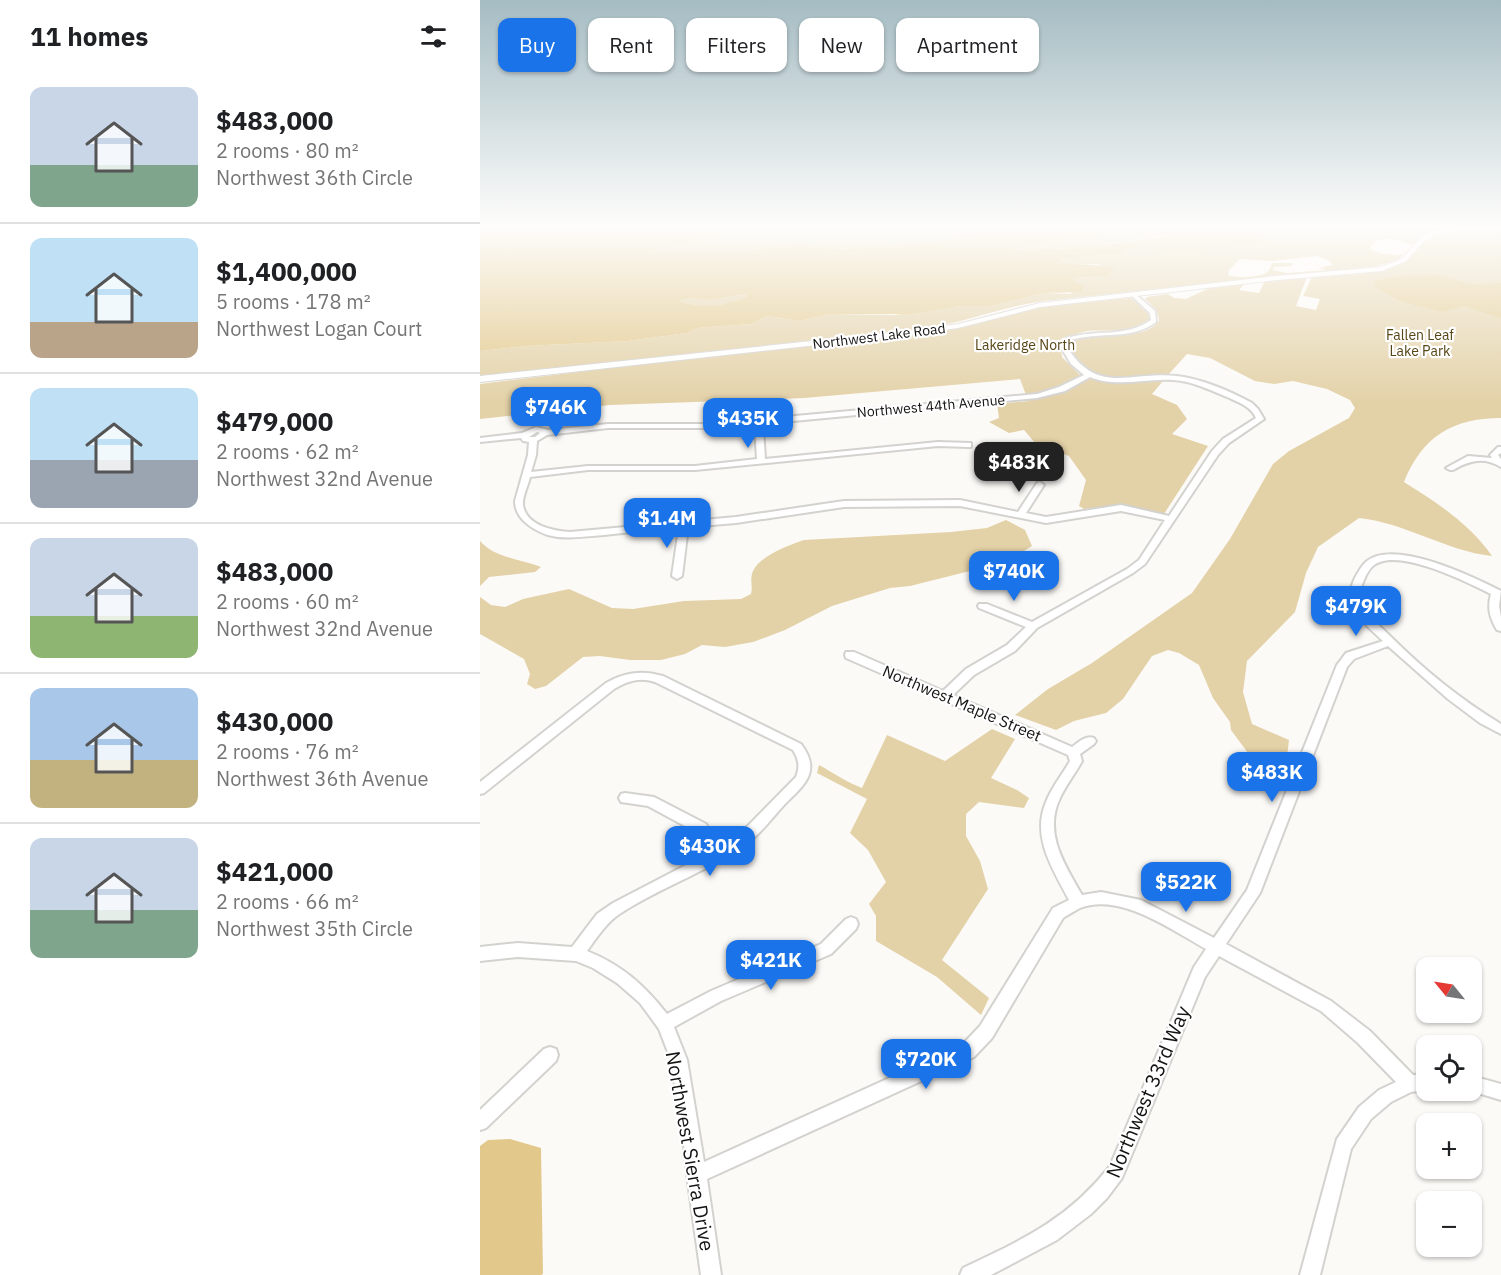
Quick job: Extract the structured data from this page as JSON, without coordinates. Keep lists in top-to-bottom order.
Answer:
{
  "streets": {
    "main road": ["Northwest Lake Road"],
    "street": [
      "Northwest 44th Avenue",
      "Northwest Maple Street",
      "Northwest 33rd Way",
      "Northwest Sierra Drive"
    ]
  },
  "parks": ["Fallen Leaf Lake Park", "Lakeridge North"],
  "north": "top left",
  "page": {
    "heading": "11 homes",
    "chip": [
      "Buy",
      "Rent",
      "Filters",
      "New",
      "Apartment"
    ],
    "list": [
      {
        "name": "$483,000",
        "note": "2 rooms · 80 m² · Northwest 36th Circle"
      },
      {
        "name": "$1,400,000",
        "note": "5 rooms · 178 m² · Northwest Logan Court"
      },
      {
        "name": "$479,000",
        "note": "2 rooms · 62 m² · Northwest 32nd Avenue"
      },
      {
        "name": "$483,000",
        "note": "2 rooms · 60 m² · Northwest 32nd Avenue"
      },
      {
        "name": "$430,000",
        "note": "2 rooms · 76 m² · Northwest 36th Avenue"
      },
      {
        "name": "$421,000",
        "note": "2 rooms · 66 m² · Northwest 35th Circle"
      }
    ],
    "price": [
      "$746K",
      "$435K",
      "$483K",
      "$1.4M",
      "$740K",
      "$479K",
      "$483K",
      "$430K",
      "$522K",
      "$421K",
      "$720K"
    ],
    "map_buttons": ["+", "−"]
  }
}
